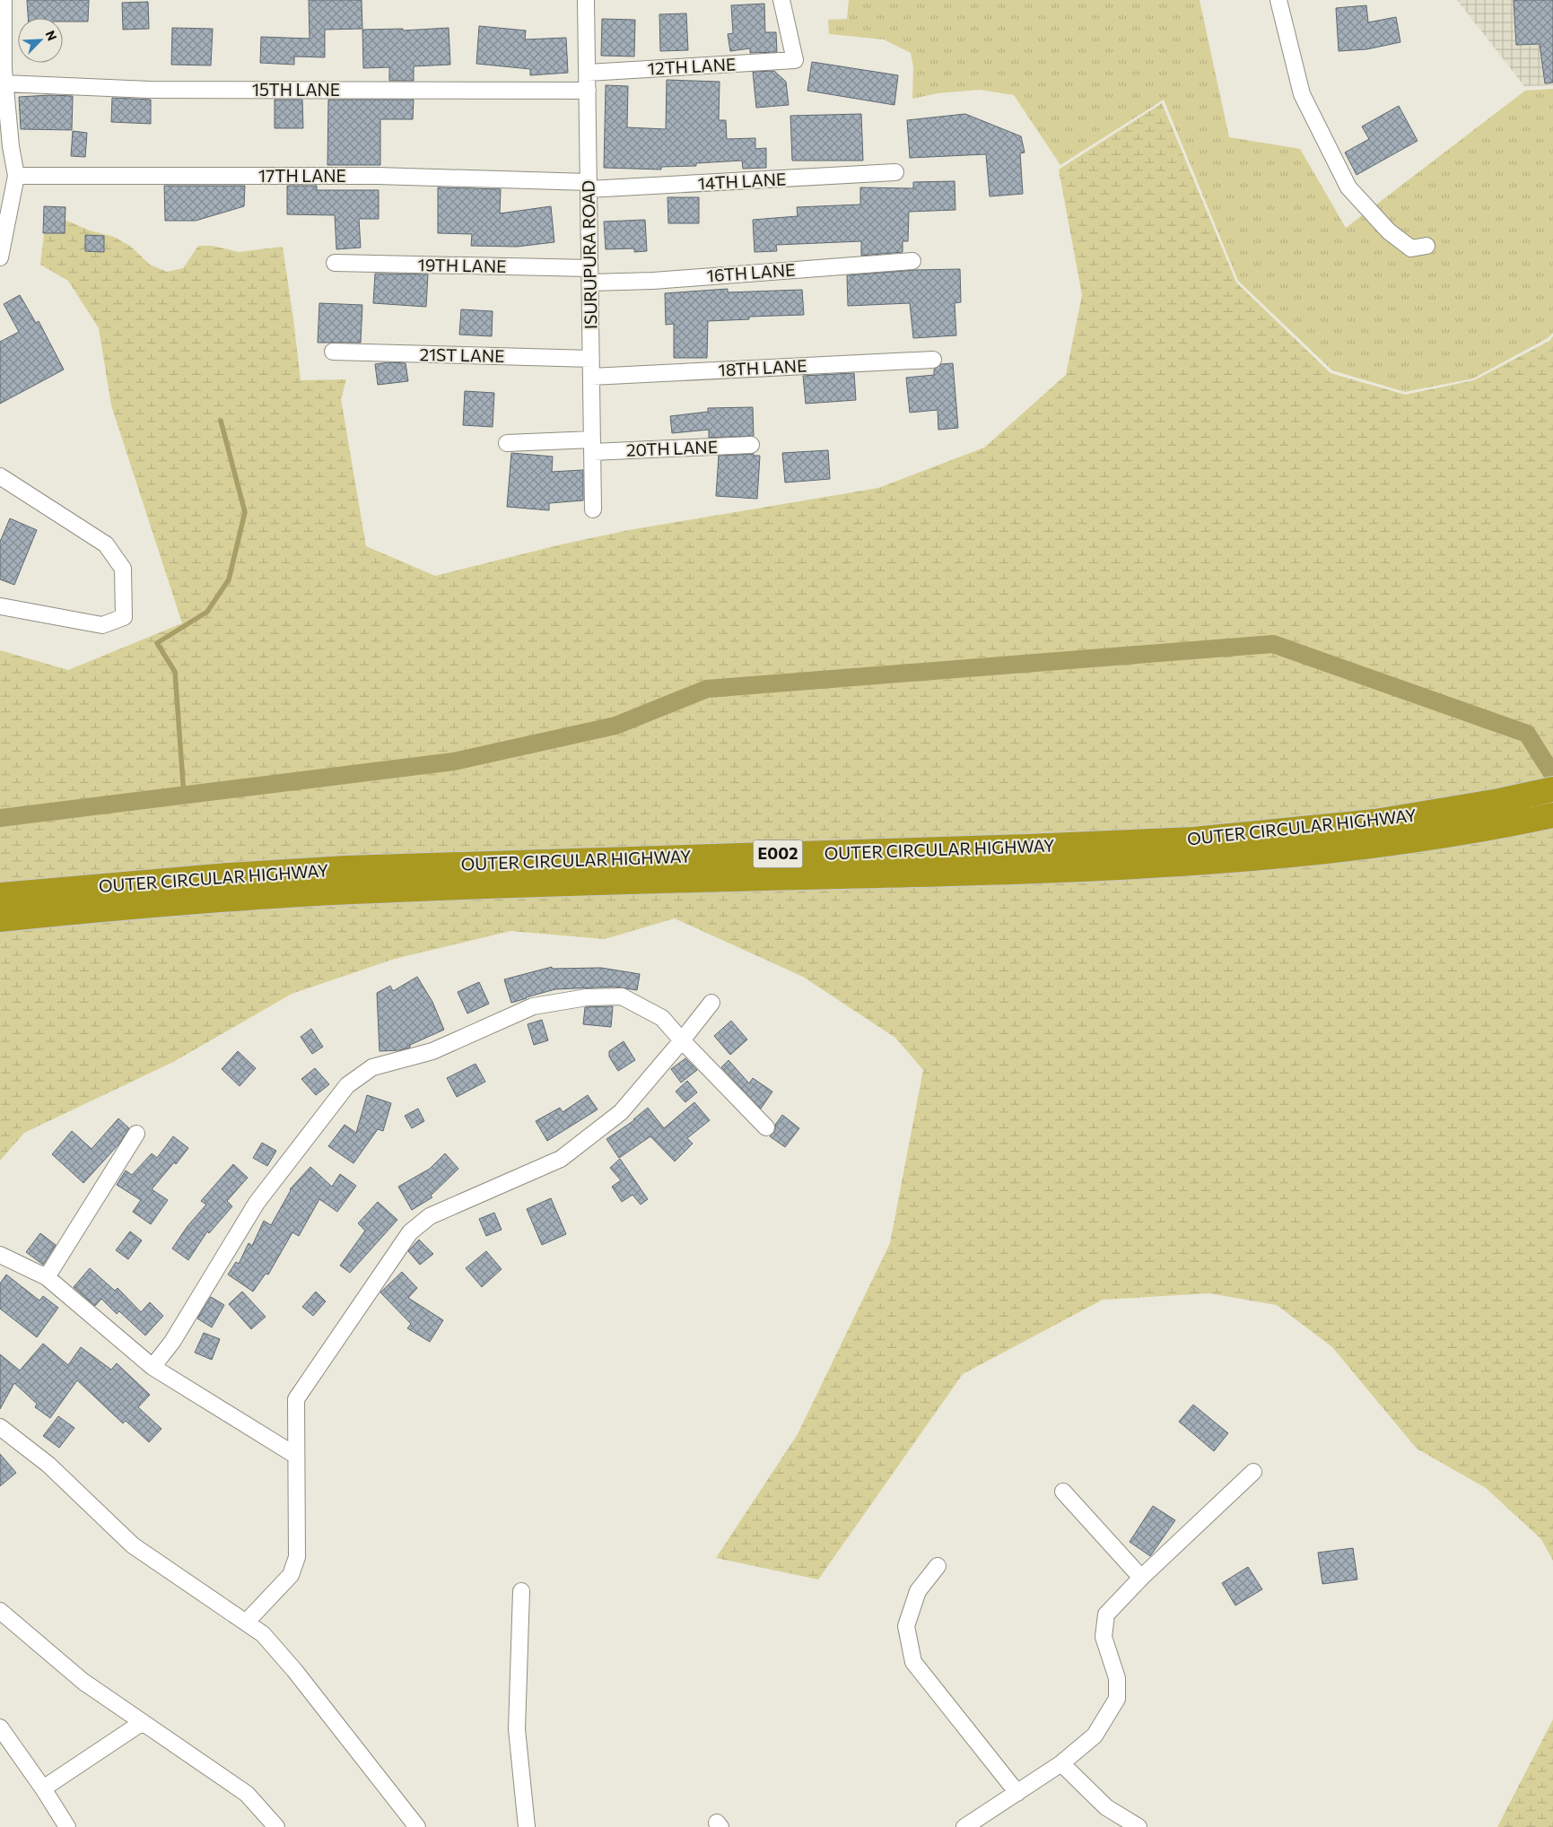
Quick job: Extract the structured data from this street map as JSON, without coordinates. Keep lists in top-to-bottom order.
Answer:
{
  "streets": {
    "highway": ["OUTER CIRCULAR HIGHWAY", "E002"],
    "street": [
      "12TH LANE",
      "15TH LANE",
      "17TH LANE",
      "14TH LANE",
      "ISURUPURA ROAD",
      "19TH LANE",
      "16TH LANE",
      "21ST LANE",
      "18TH LANE",
      "20TH LANE"
    ]
  },
  "crossings": [
    ["12TH LANE", "ISURUPURA ROAD"],
    ["15TH LANE", "ISURUPURA ROAD"],
    ["17TH LANE", "14TH LANE"],
    ["17TH LANE", "ISURUPURA ROAD"],
    ["14TH LANE", "ISURUPURA ROAD"],
    ["ISURUPURA ROAD", "19TH LANE"],
    ["ISURUPURA ROAD", "16TH LANE"],
    ["ISURUPURA ROAD", "21ST LANE"],
    ["ISURUPURA ROAD", "18TH LANE"],
    ["ISURUPURA ROAD", "20TH LANE"],
    ["19TH LANE", "16TH LANE"]
  ],
  "north": "top right"
}
